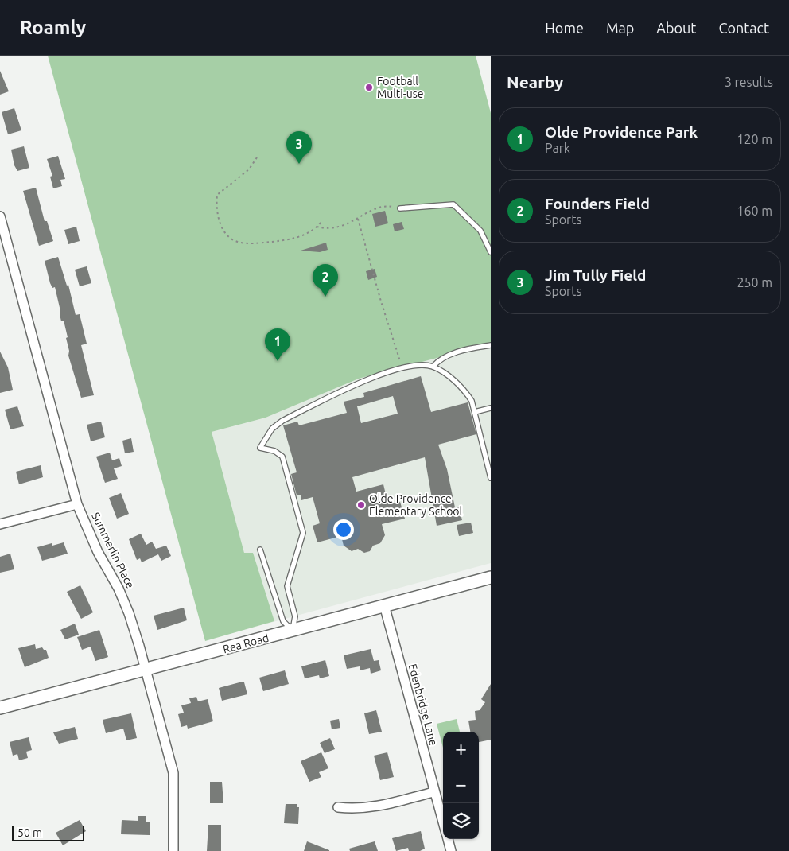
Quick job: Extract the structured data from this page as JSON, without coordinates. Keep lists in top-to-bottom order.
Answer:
{
  "streets": {
    "main road": ["Rea Road"],
    "street": ["Summerlin Place", "Edenbridge Lane"]
  },
  "crossings": [
    ["Summerlin Place", "Rea Road"],
    ["Rea Road", "Edenbridge Lane"]
  ],
  "places": ["Football Multi-use", "Olde Providence Elementary School"],
  "scale_bar": "50 m",
  "page": {
    "header": "Roamly",
    "nav": [
      "Home",
      "Map",
      "About",
      "Contact"
    ],
    "heading": ["Nearby", "3 results"],
    "list": [
      {
        "mark": "1",
        "name": "Olde Providence Park",
        "note": "Park",
        "value": "120 m"
      },
      {
        "mark": "2",
        "name": "Founders Field",
        "note": "Sports",
        "value": "160 m"
      },
      {
        "mark": "3",
        "name": "Jim Tully Field",
        "note": "Sports",
        "value": "250 m"
      }
    ],
    "pins": ["3", "2", "1"],
    "map_buttons": ["+", "−"],
    "scale": "50 m"
  }
}
